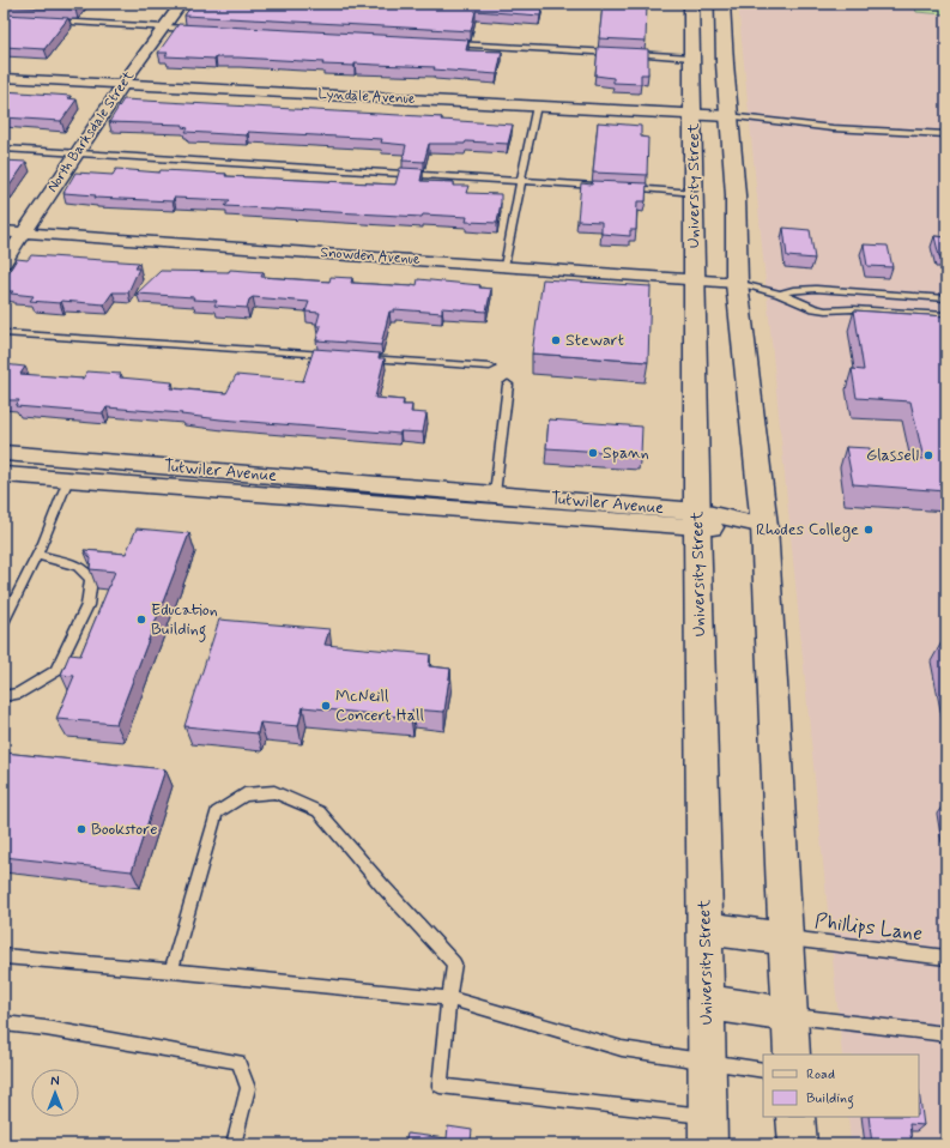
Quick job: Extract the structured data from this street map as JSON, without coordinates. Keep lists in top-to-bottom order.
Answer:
{
  "streets": {
    "main road": ["University Street"],
    "street": [
      "Lyndale Avenue",
      "North Barksdale Street",
      "Snowden Avenue",
      "Tutwiler Avenue"
    ],
    "lane": ["Phillips Lane"]
  },
  "crossings": [
    ["Lyndale Avenue", "North Barksdale Street"],
    ["Lyndale Avenue", "University Street"],
    ["North Barksdale Street", "Snowden Avenue"],
    ["University Street", "Snowden Avenue"],
    ["University Street", "Tutwiler Avenue"]
  ],
  "places": [
    "Stewart",
    "Spann",
    "Glassell",
    "Rhodes College",
    "Education Building",
    "McNeill Concert Hall",
    "Bookstore"
  ],
  "legend": ["Road", "Building"],
  "north": "top"
}
